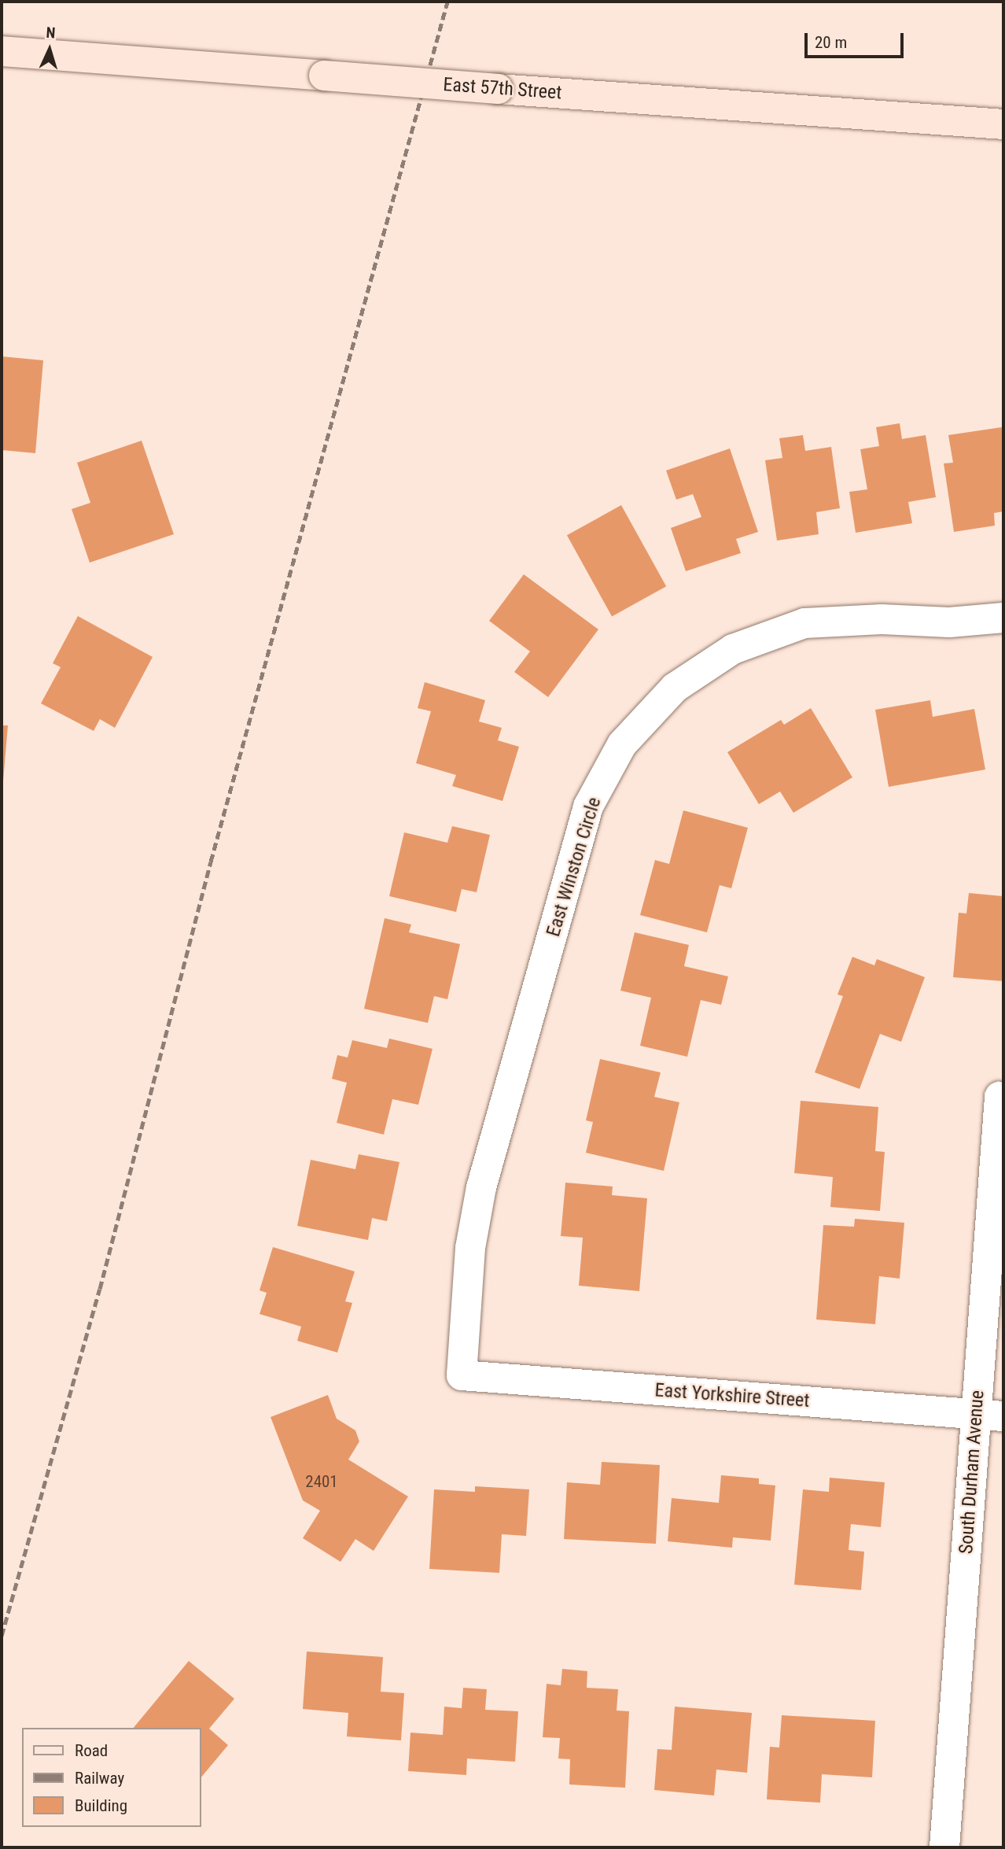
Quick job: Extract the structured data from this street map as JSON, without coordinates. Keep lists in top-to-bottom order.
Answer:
{
  "streets": {
    "main road": ["East 57th Street"],
    "street": ["East Winston Circle", "East Yorkshire Street", "South Durham Avenue"]
  },
  "crossings": [
    ["East Winston Circle", "East Yorkshire Street"],
    ["East Yorkshire Street", "South Durham Avenue"]
  ],
  "house_numbers": ["2401"],
  "legend": ["Road", "Railway", "Building"],
  "scale_bar": "20 m",
  "north": "top"
}
